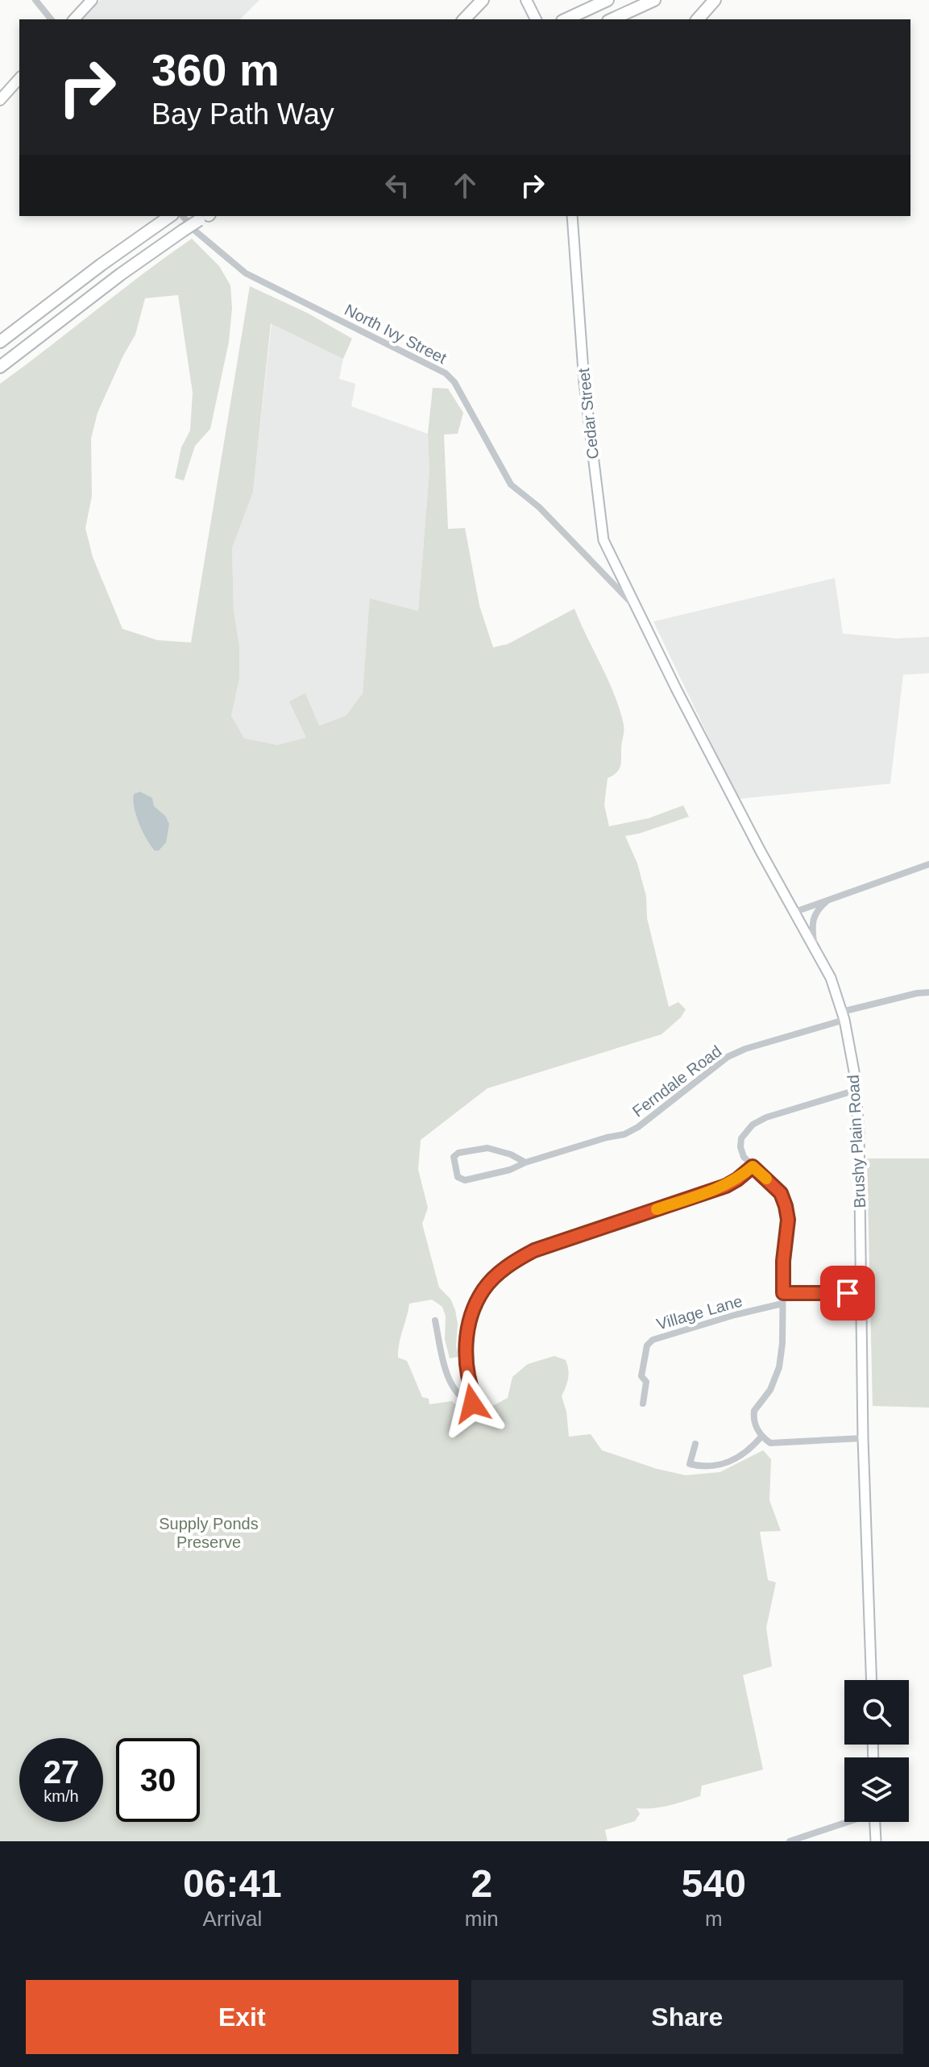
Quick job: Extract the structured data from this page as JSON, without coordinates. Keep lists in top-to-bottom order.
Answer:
{
  "streets": {
    "main road": ["Cedar Street", "Brushy Plain Road"],
    "street": ["North Ivy Street", "Ferndale Road", "Village Lane"]
  },
  "crossings": [
    ["North Ivy Street", "Cedar Street"],
    ["North Ivy Street", "Brushy Plain Road"],
    ["Cedar Street", "Brushy Plain Road"],
    ["Ferndale Road", "Brushy Plain Road"]
  ],
  "parks": ["Supply Ponds Preserve"],
  "page": {
    "turn": ["360 m", "Bay Path Way"],
    "speed": "27 km/h",
    "limit": "30",
    "eta": [
      "06:41",
      "Arrival",
      "2",
      "min",
      "540",
      "m"
    ],
    "buttons": ["Exit", "Share"]
  }
}
